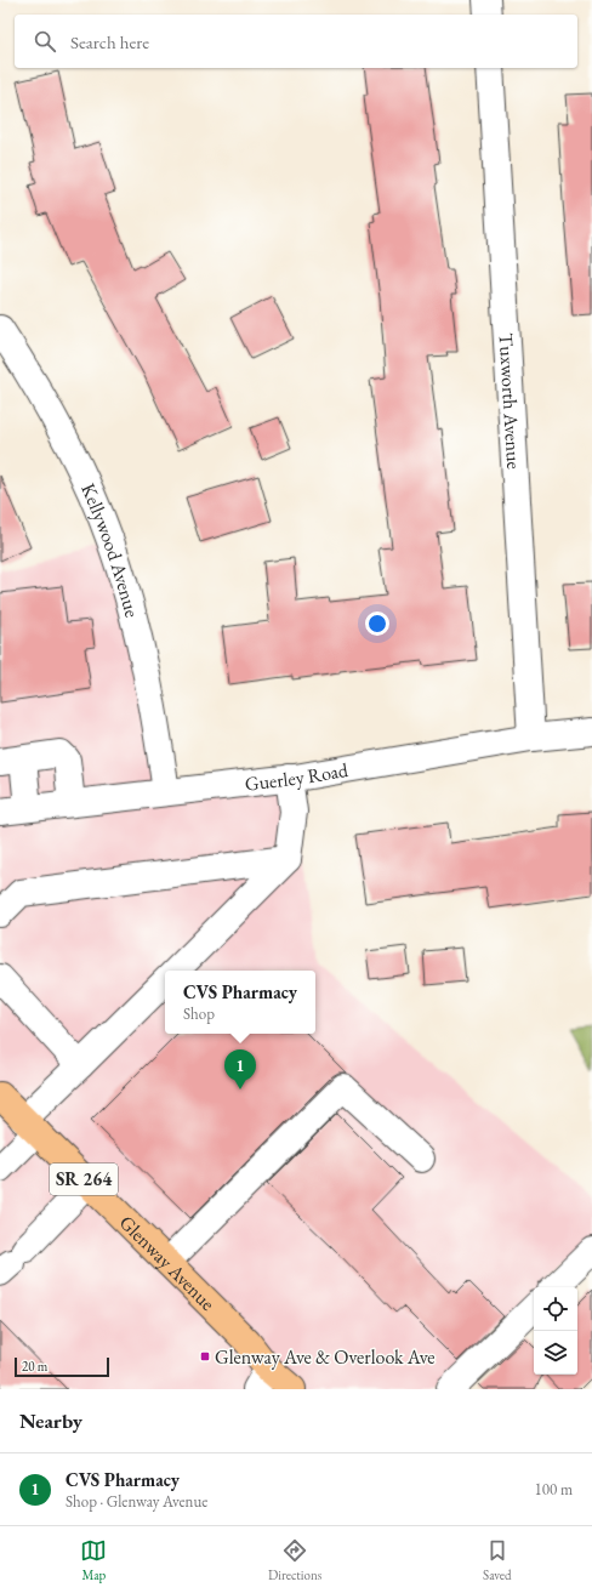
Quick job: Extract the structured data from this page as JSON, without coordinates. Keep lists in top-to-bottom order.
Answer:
{
  "streets": {
    "main road": ["SR 264", "Glenway Avenue"],
    "street": ["Tuxworth Avenue", "Kellywood Avenue", "Guerley Road"]
  },
  "crossings": [
    ["Tuxworth Avenue", "Guerley Road"],
    ["Kellywood Avenue", "Guerley Road"]
  ],
  "places": {
    "transit": ["Glenway Ave & Overlook Ave"]
  },
  "scale_bar": "20 m",
  "page": {
    "search": "Search here",
    "popup": ["CVS Pharmacy", "Shop"],
    "pins": "1",
    "scale": "20 m",
    "heading": "Nearby",
    "list": [
      {
        "mark": "1",
        "name": "CVS Pharmacy",
        "note": "Shop · Glenway Avenue",
        "value": "100 m"
      }
    ],
    "nav": ["Map", "Directions", "Saved"]
  }
}
